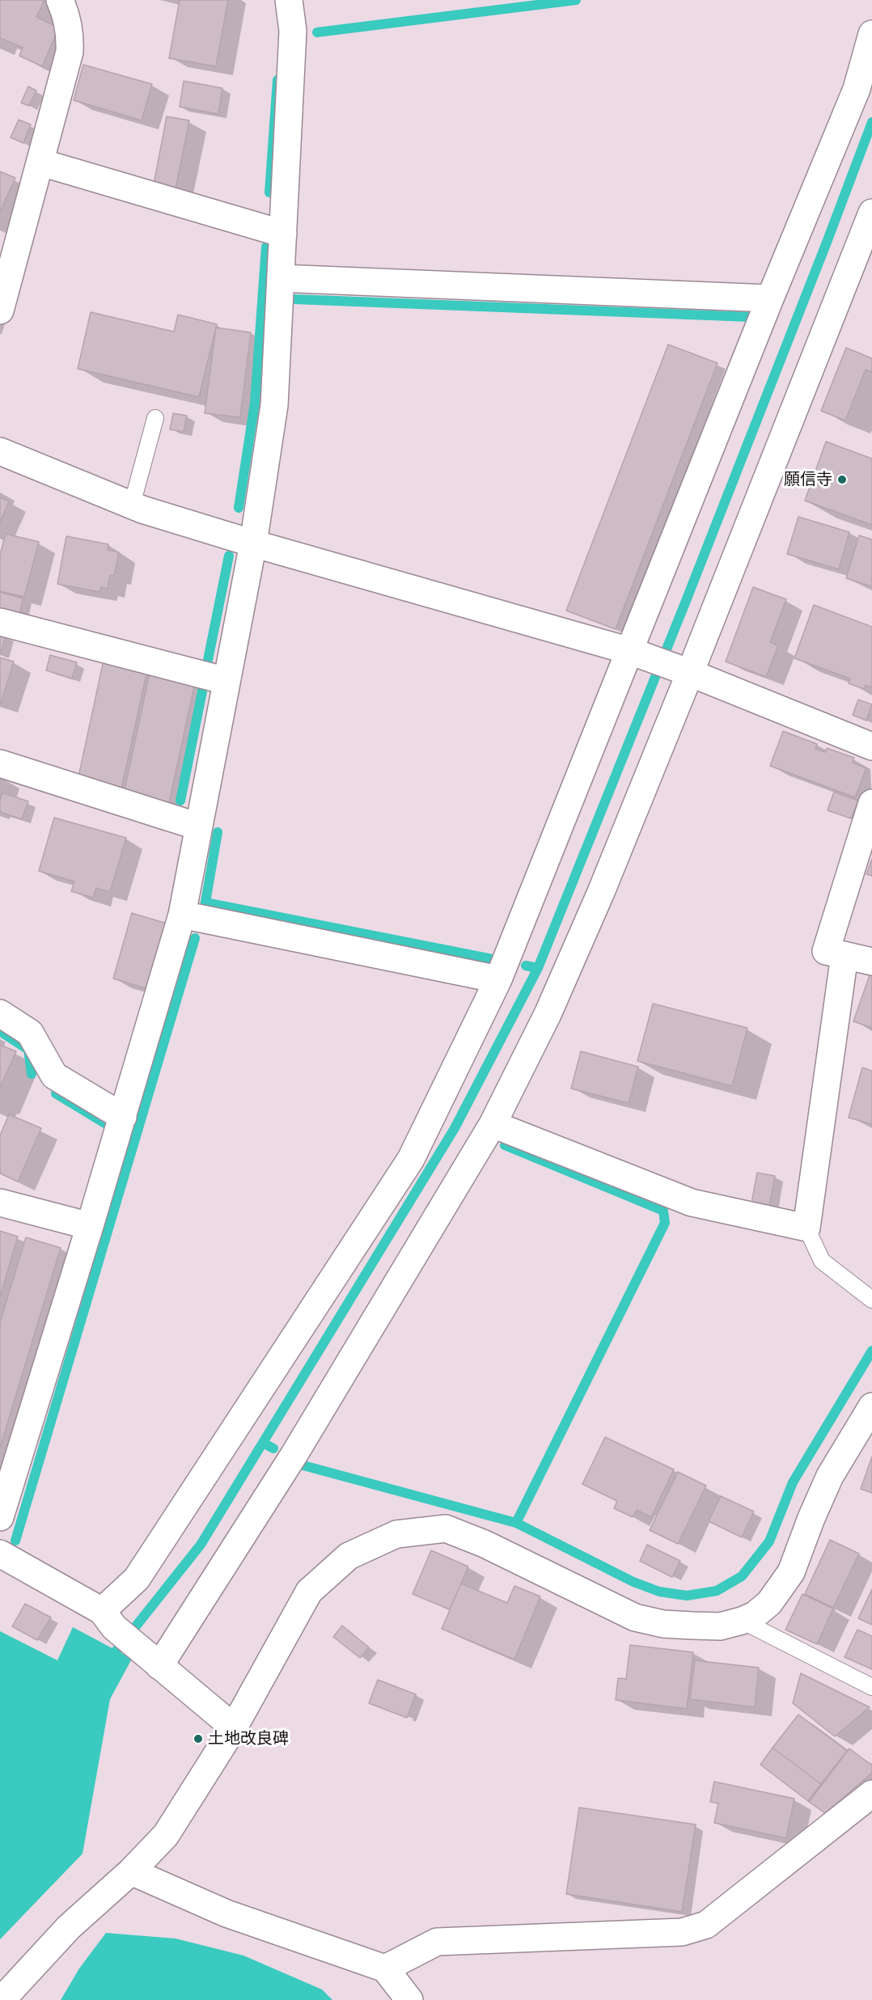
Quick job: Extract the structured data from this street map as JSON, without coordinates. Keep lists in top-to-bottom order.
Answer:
{
  "places": ["願信寺", "土地改良碑"]
}
